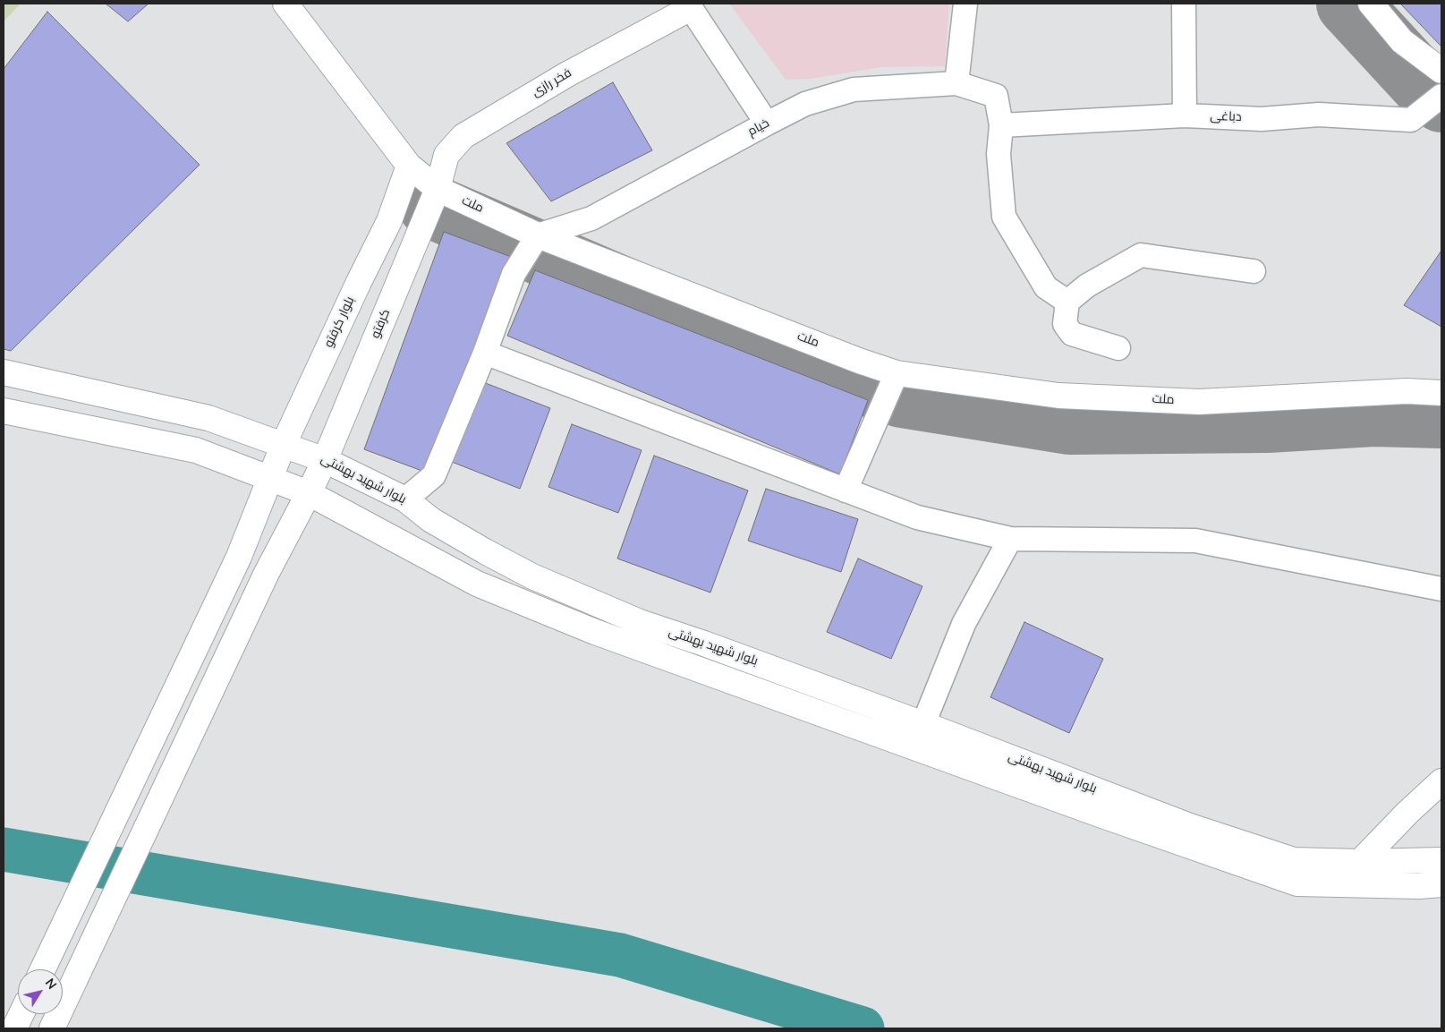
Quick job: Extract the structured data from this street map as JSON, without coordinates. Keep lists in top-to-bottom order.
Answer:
{
  "streets": {
    "main road": [
      "فخر رازی",
      "ملت",
      "بلوار کرفتو",
      "کرفتو",
      "بلوار شهید بهشتی"
    ],
    "street": ["دباغی", "خیام"]
  },
  "crossings": [
    ["فخر رازی", "ملت"],
    ["فخر رازی", "کرفتو"],
    ["دباغی", "خیام"],
    ["خیام", "ملت"],
    ["ملت", "بلوار کرفتو"],
    ["ملت", "کرفتو"],
    ["بلوار کرفتو", "بلوار شهید بهشتی"],
    ["کرفتو", "بلوار شهید بهشتی"]
  ],
  "north": "top right"
}
